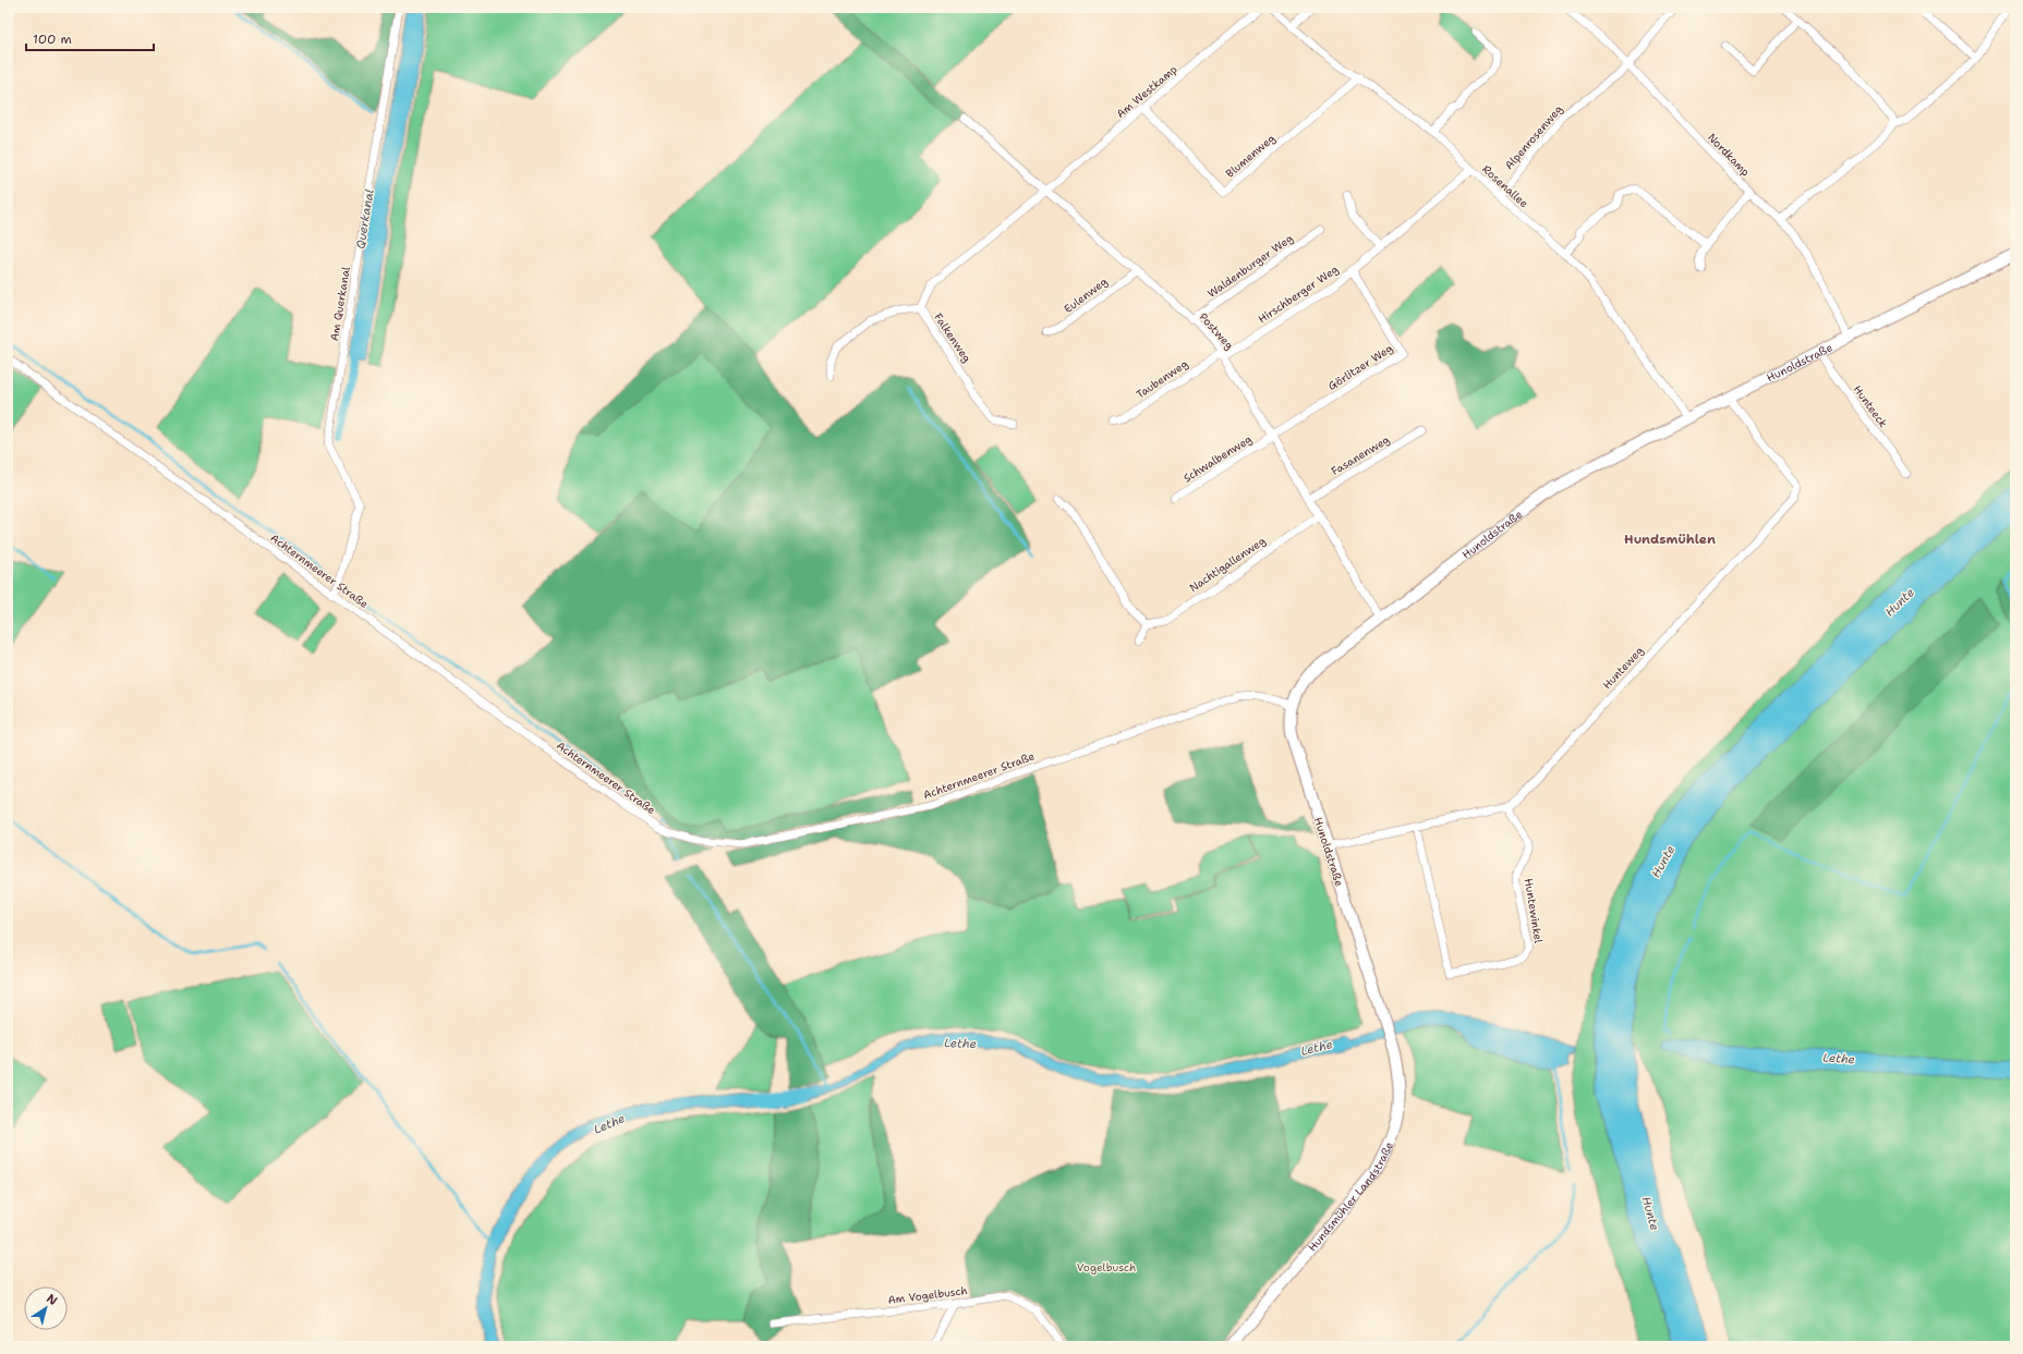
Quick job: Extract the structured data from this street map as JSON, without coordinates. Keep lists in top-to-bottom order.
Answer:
{
  "streets": {
    "street": [
      "Am Westkamp",
      "Alpenrosenweg",
      "Nordkamp",
      "Blumenweg",
      "Rosenallee",
      "Waldenburger Weg",
      "Hirschberger Weg",
      "Eulenweg",
      "Am Querkanal",
      "Postweg",
      "Falkenweg",
      "Hunoldstraße",
      "Görlitzer Weg",
      "Taubenweg",
      "Hunteeck",
      "Fasanenweg",
      "Schwalbenweg",
      "Nachtigallenweg",
      "Achternmeerer Straße",
      "Hunteweg",
      "Huntewinkel",
      "Hundsmühler Landstraße",
      "Am Vogelbusch"
    ]
  },
  "crossings": [
    ["Am Westkamp", "Blumenweg"],
    ["Am Westkamp", "Postweg"],
    ["Am Westkamp", "Falkenweg"],
    ["Alpenrosenweg", "Nordkamp"],
    ["Alpenrosenweg", "Rosenallee"],
    ["Nordkamp", "Hunoldstraße"],
    ["Blumenweg", "Rosenallee"],
    ["Rosenallee", "Hirschberger Weg"],
    ["Rosenallee", "Hunoldstraße"],
    ["Waldenburger Weg", "Postweg"],
    ["Hirschberger Weg", "Postweg"],
    ["Hirschberger Weg", "Görlitzer Weg"],
    ["Hirschberger Weg", "Taubenweg"],
    ["Eulenweg", "Postweg"],
    ["Am Querkanal", "Achternmeerer Straße"],
    ["Postweg", "Falkenweg"],
    ["Postweg", "Hunoldstraße"],
    ["Postweg", "Görlitzer Weg"],
    ["Postweg", "Taubenweg"],
    ["Postweg", "Fasanenweg"],
    ["Postweg", "Schwalbenweg"],
    ["Postweg", "Nachtigallenweg"],
    ["Hunoldstraße", "Hunteeck"],
    ["Hunoldstraße", "Achternmeerer Straße"],
    ["Hunoldstraße", "Hunteweg"],
    ["Hunoldstraße", "Hundsmühler Landstraße"],
    ["Görlitzer Weg", "Schwalbenweg"],
    ["Hunteweg", "Huntewinkel"]
  ],
  "districts": ["Hundsmühlen"],
  "water": ["Querkanal", "Hunte", "Lethe"],
  "parks": ["Vogelbusch"],
  "scale_bar": "100 m",
  "north": "top right"
}
